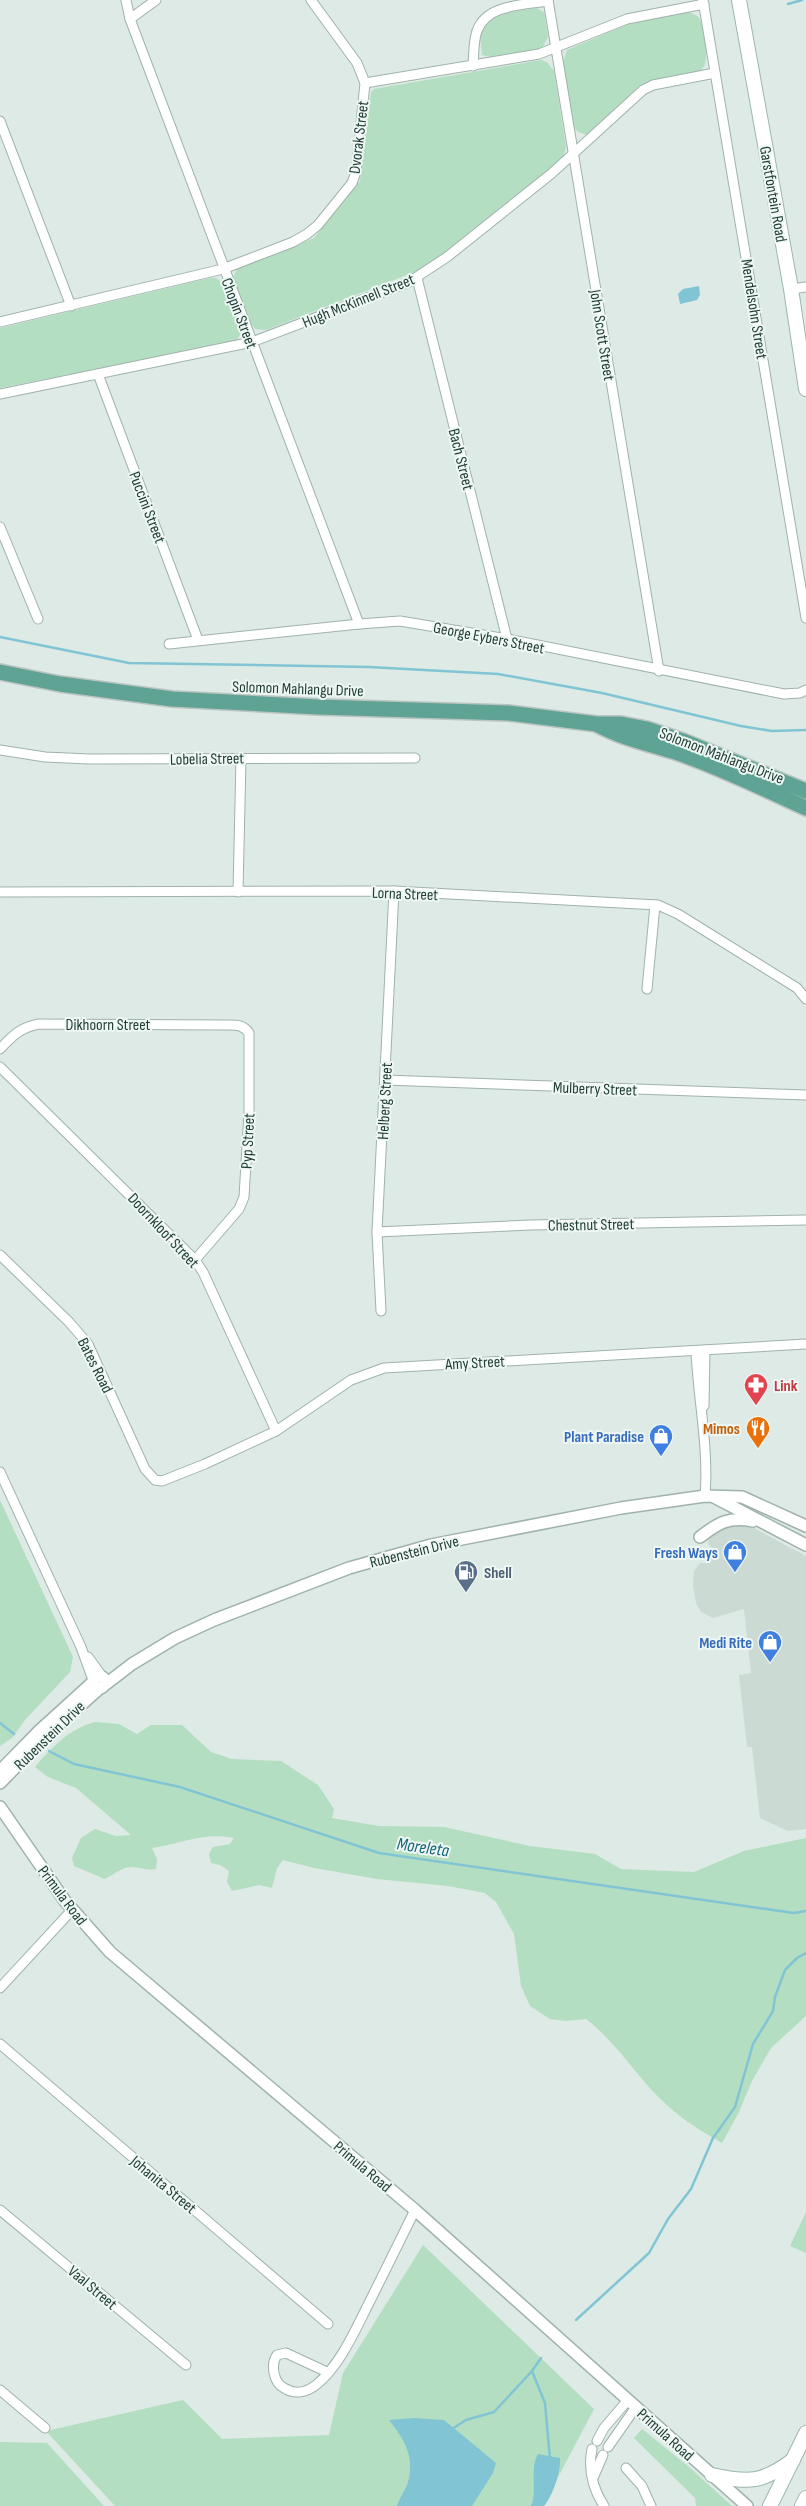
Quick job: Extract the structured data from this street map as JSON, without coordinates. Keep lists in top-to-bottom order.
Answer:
{
  "streets": {
    "main road": ["Garstfontein Road", "Solomon Mahlangu Drive"],
    "street": [
      "Dvorak Street",
      "Hugh McKinnell Street",
      "Mendelsohn Street",
      "Chopin Street",
      "John Scott Street",
      "Bach Street",
      "Puccini Street",
      "George Eybers Street",
      "Lobelia Street",
      "Lorna Street",
      "Dikhoorn Street",
      "Mulberry Street",
      "Helberg Street",
      "Pyp Street",
      "Chestnut Street",
      "Doornkloof Street",
      "Amy Street",
      "Bates Road",
      "Rubenstein Drive",
      "Primula Road",
      "Johanita Street",
      "Vaal Street"
    ]
  },
  "crossings": [
    ["Dvorak Street", "Mendelsohn Street"],
    ["Dvorak Street", "Chopin Street"],
    ["Dvorak Street", "John Scott Street"],
    ["Hugh McKinnell Street", "Mendelsohn Street"],
    ["Hugh McKinnell Street", "Chopin Street"],
    ["Hugh McKinnell Street", "John Scott Street"],
    ["Hugh McKinnell Street", "Bach Street"],
    ["Hugh McKinnell Street", "Puccini Street"],
    ["Chopin Street", "George Eybers Street"],
    ["John Scott Street", "George Eybers Street"],
    ["Bach Street", "George Eybers Street"],
    ["Puccini Street", "George Eybers Street"],
    ["Lorna Street", "Helberg Street"],
    ["Dikhoorn Street", "Pyp Street"],
    ["Mulberry Street", "Helberg Street"],
    ["Helberg Street", "Chestnut Street"],
    ["Pyp Street", "Doornkloof Street"],
    ["Doornkloof Street", "Amy Street"],
    ["Amy Street", "Bates Road"]
  ],
  "water": ["Moreleta"],
  "places": {
    "pharmacy": ["Link"],
    "restaurant": ["Mimos"],
    "shop": ["Plant Paradise", "Fresh Ways", "Medi Rite"],
    "fuel station": ["Shell"]
  }
}
